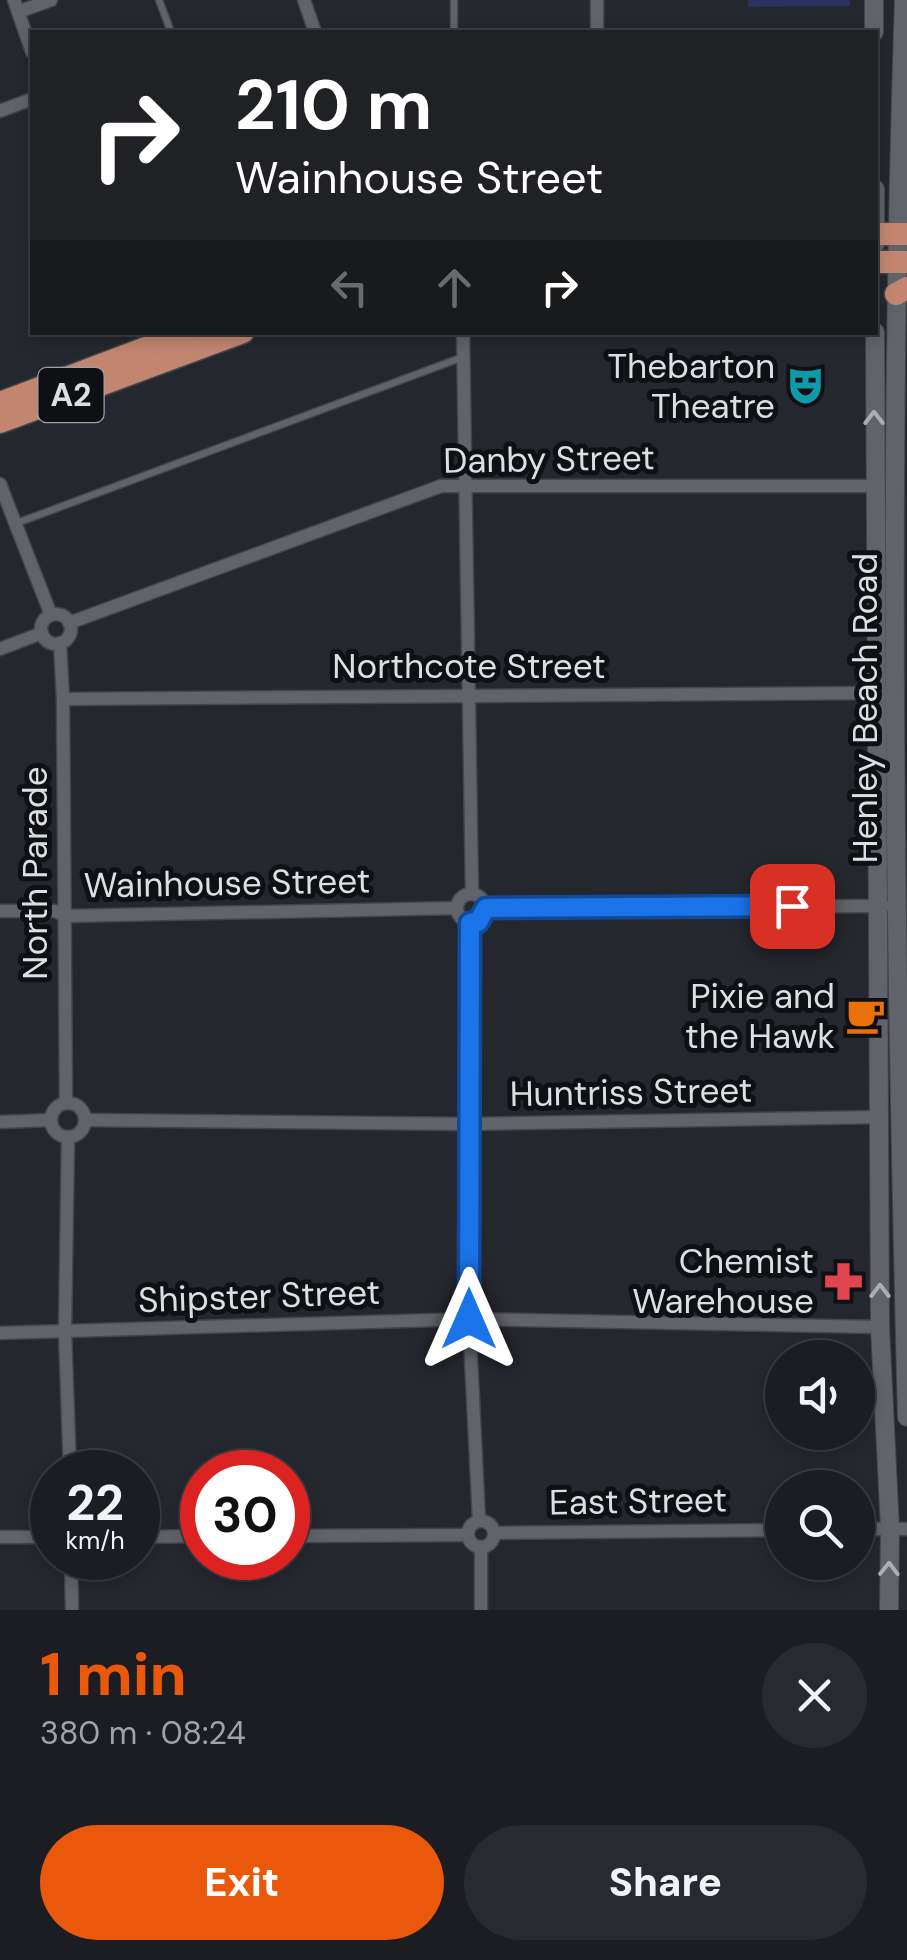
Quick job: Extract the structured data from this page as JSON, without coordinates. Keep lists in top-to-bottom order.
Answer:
{
  "streets": {
    "highway": ["A2"],
    "main road": ["Henley Beach Road"],
    "street": [
      "Danby Street",
      "Northcote Street",
      "North Parade",
      "Wainhouse Street",
      "Huntriss Street",
      "Shipster Street",
      "East Street"
    ]
  },
  "crossings": [
    ["Danby Street", "Henley Beach Road"],
    ["Danby Street", "North Parade"],
    ["Northcote Street", "Henley Beach Road"],
    ["Northcote Street", "North Parade"],
    ["Henley Beach Road", "Huntriss Street"],
    ["Henley Beach Road", "Shipster Street"],
    ["North Parade", "Wainhouse Street"],
    ["North Parade", "Huntriss Street"]
  ],
  "places": {
    "theatre": ["Thebarton Theatre"],
    "cafe": ["Pixie and the Hawk"],
    "pharmacy": ["Chemist Warehouse"]
  },
  "page": {
    "turn": ["210 m", "Wainhouse Street"],
    "speed": "22 km/h",
    "limit": "30",
    "heading": ["1 min", "380 m · 08:24"],
    "buttons": ["Exit", "Share"]
  }
}
